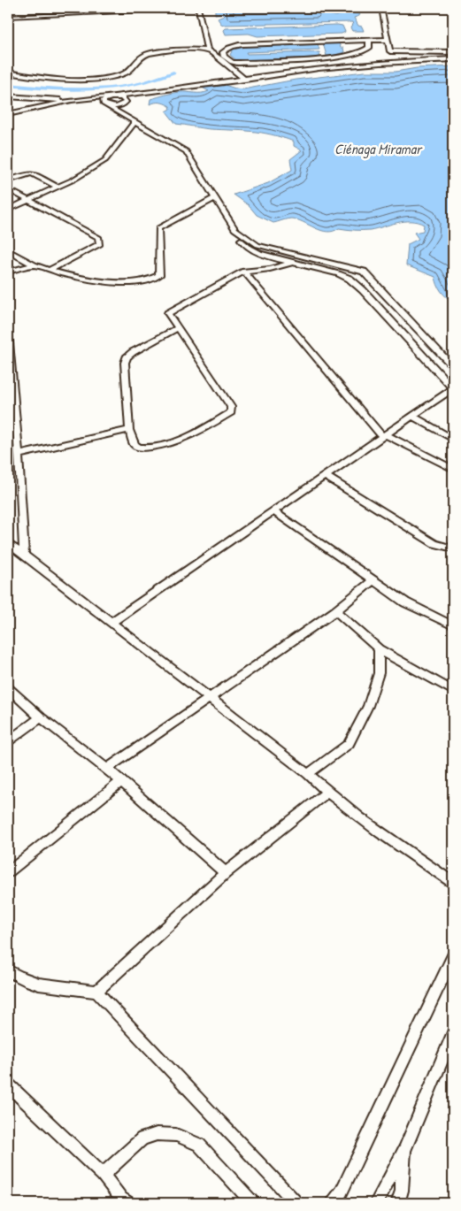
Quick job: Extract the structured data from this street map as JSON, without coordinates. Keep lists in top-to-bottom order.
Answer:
{
  "water": ["Ciénaga Miramar"]
}
